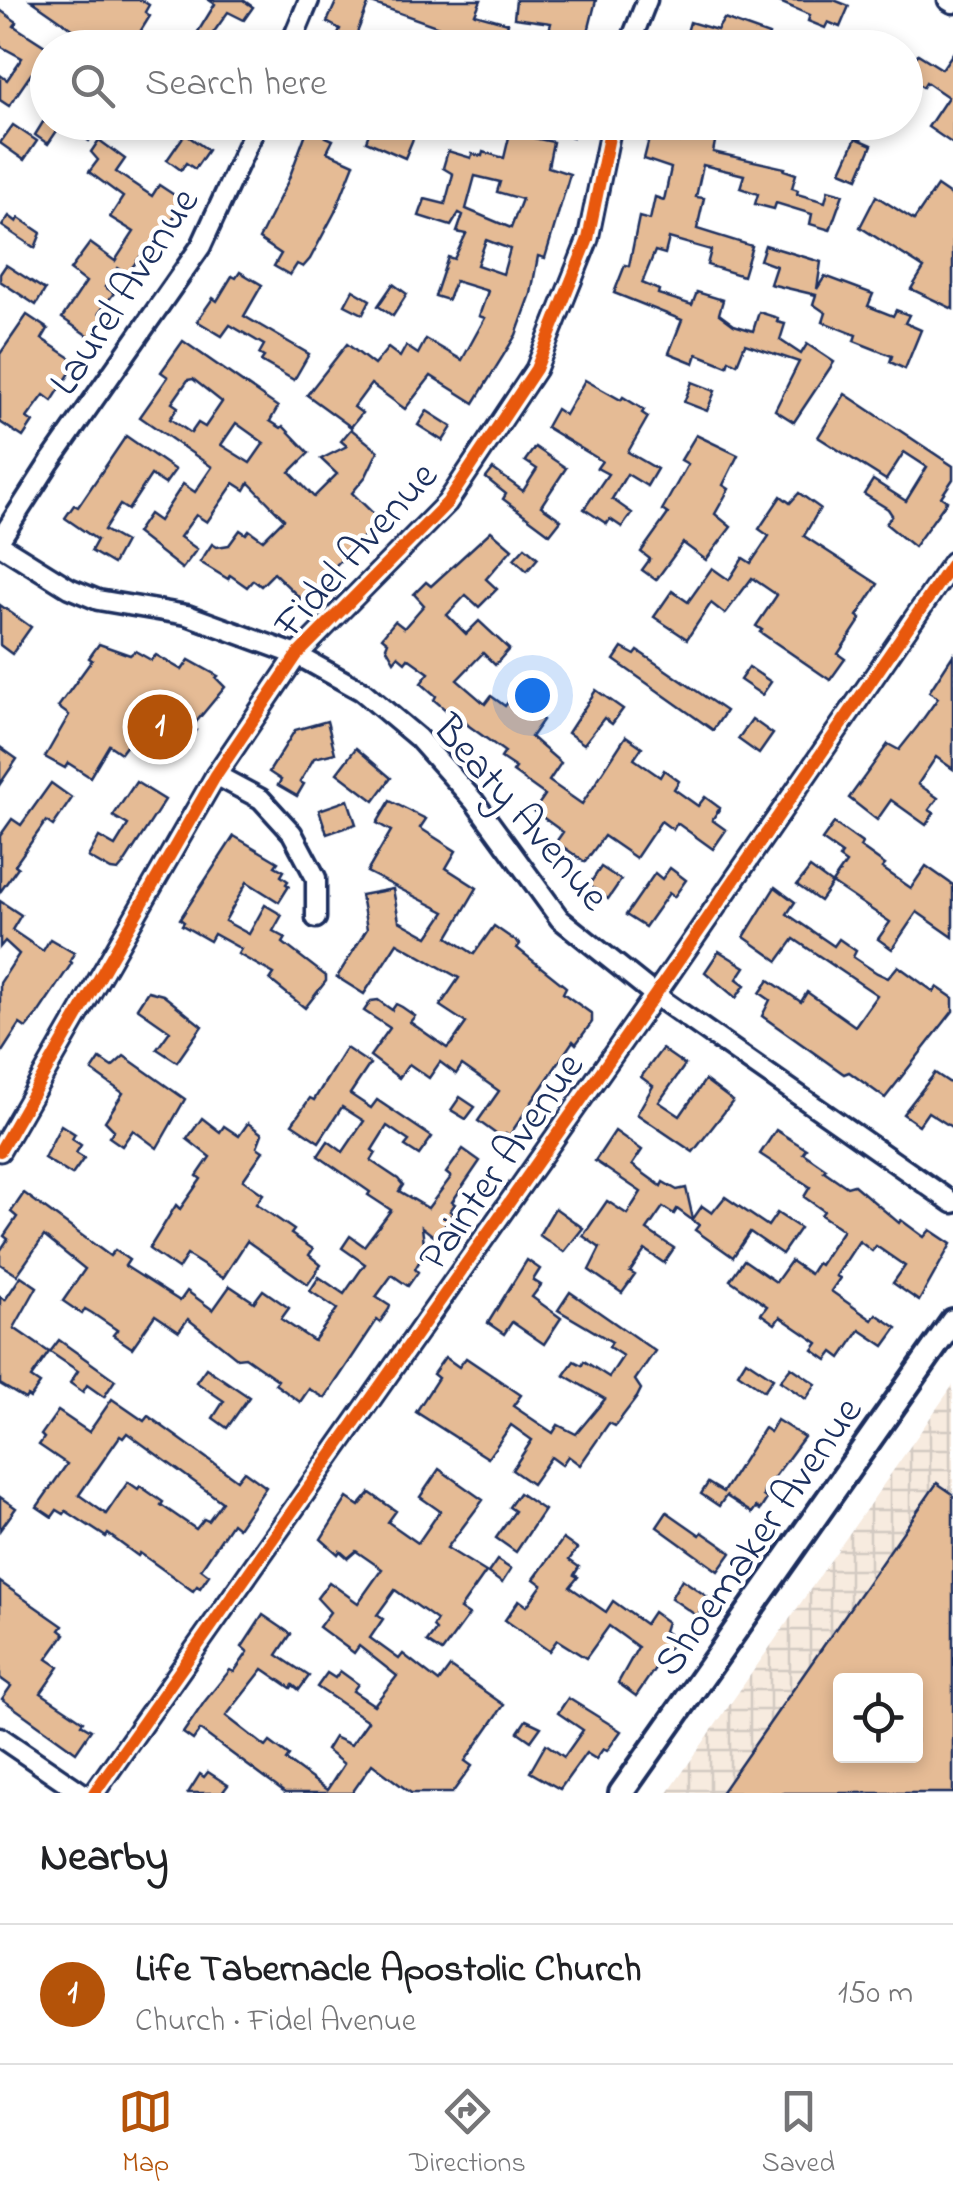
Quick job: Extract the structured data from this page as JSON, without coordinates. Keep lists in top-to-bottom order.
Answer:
{
  "streets": {
    "main road": ["Shoemaker Avenue"],
    "street": [
      "Laurel Avenue",
      "Fidel Avenue",
      "Beaty Avenue",
      "Painter Avenue"
    ]
  },
  "crossings": [
    ["Laurel Avenue", "Beaty Avenue"],
    ["Fidel Avenue", "Beaty Avenue"],
    ["Beaty Avenue", "Painter Avenue"]
  ],
  "page": {
    "search": "Search here",
    "pins": "1",
    "heading": "Nearby",
    "list": [
      {
        "mark": "1",
        "name": "Life Tabernacle Apostolic Church",
        "note": "Church · Fidel Avenue",
        "value": "150 m"
      }
    ],
    "nav": ["Map", "Directions", "Saved"]
  }
}
